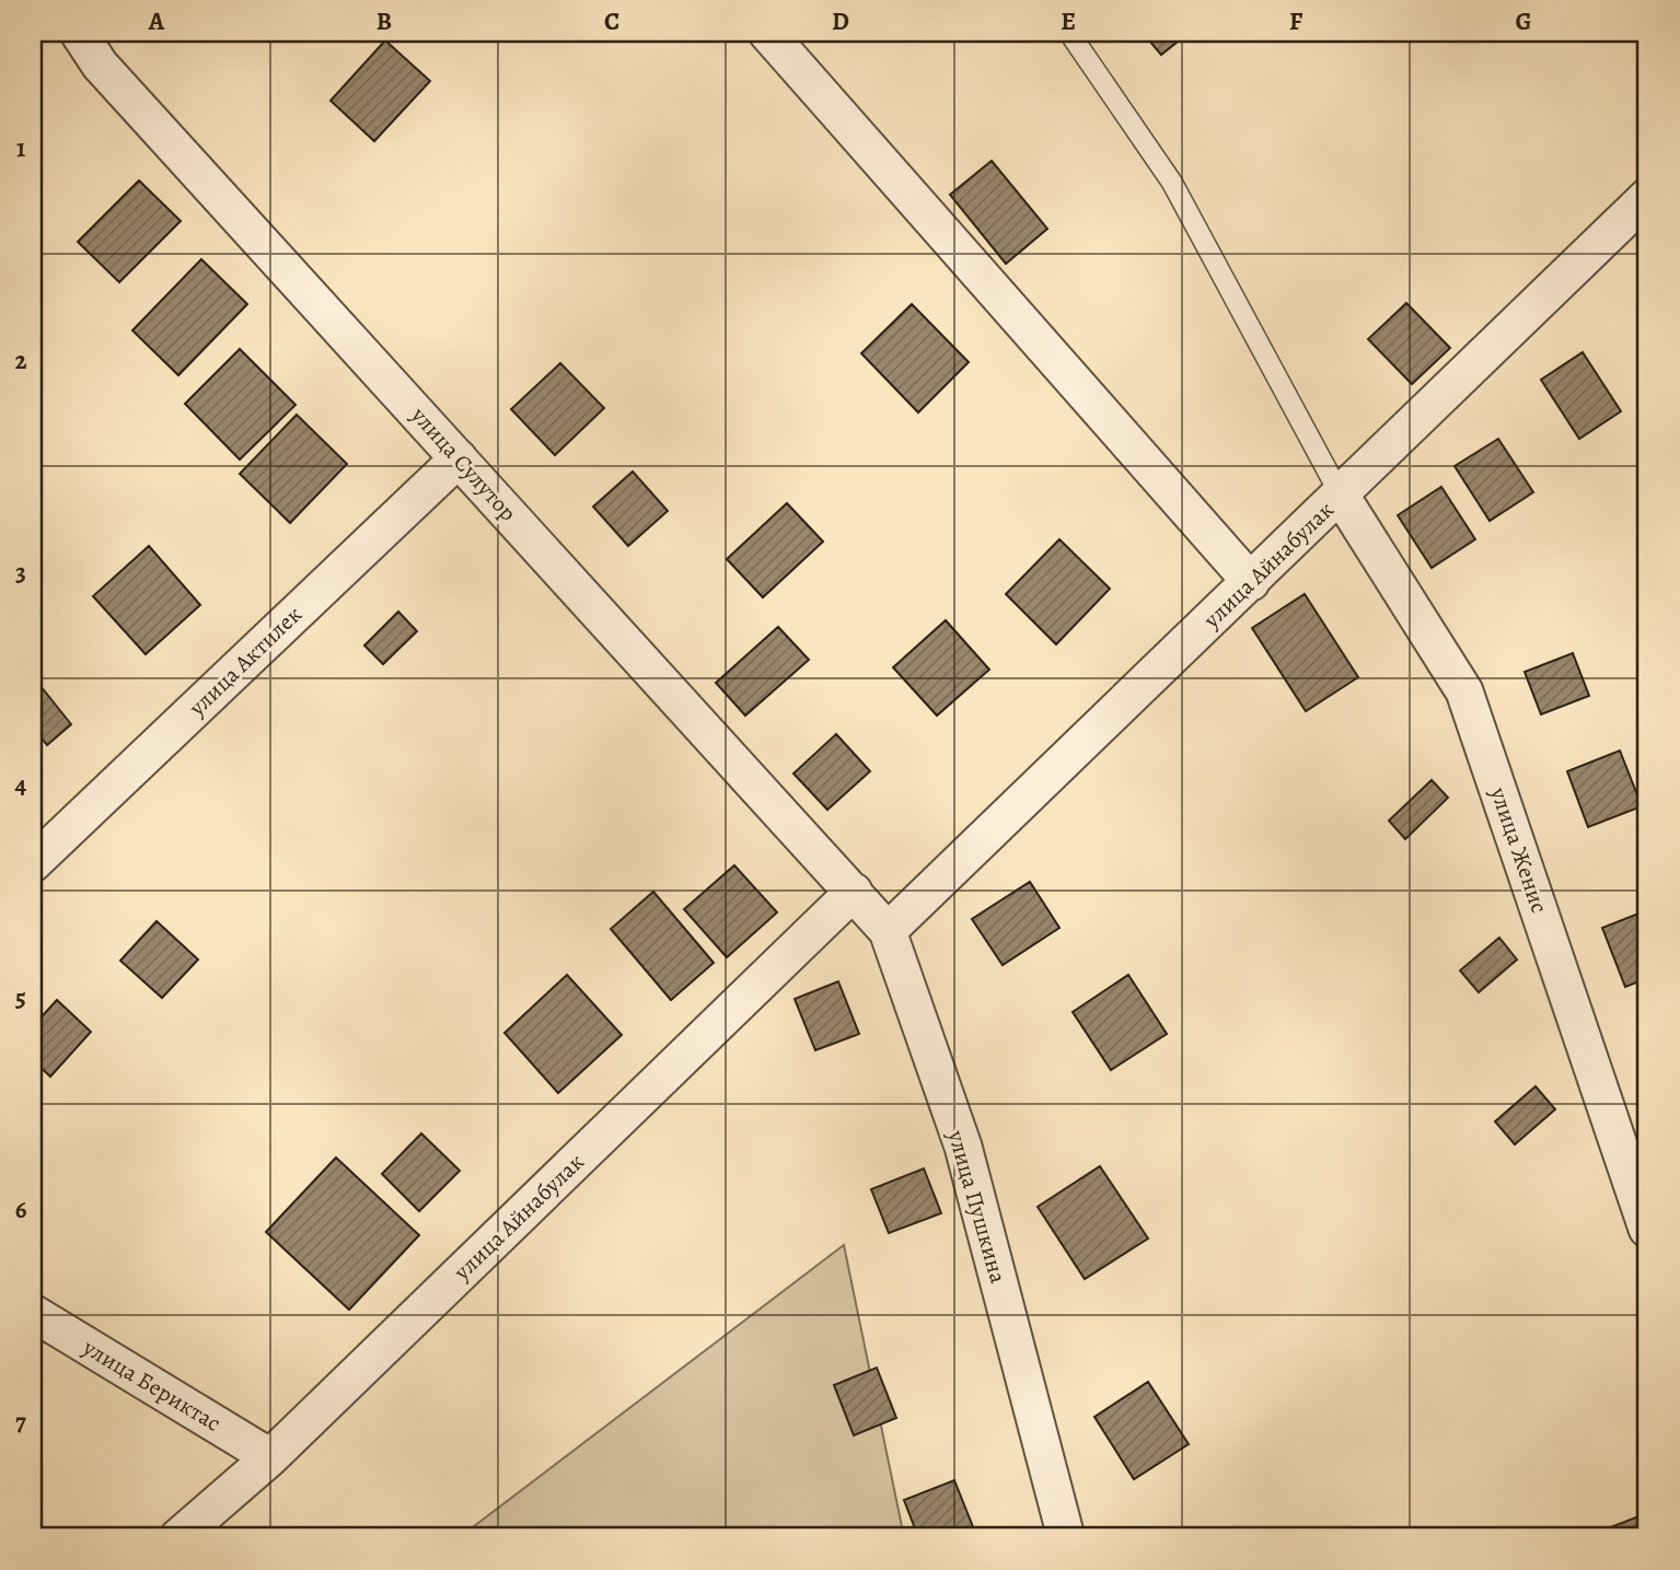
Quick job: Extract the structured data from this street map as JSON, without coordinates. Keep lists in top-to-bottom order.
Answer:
{
  "streets": {
    "street": [
      "улица Сулутор",
      "улица Айнабулак",
      "улица Актилек",
      "улица Женис",
      "улица Пушкина",
      "улица Бериктас"
    ]
  },
  "crossings": [
    ["улица Сулутор", "улица Айнабулак"],
    ["улица Сулутор", "улица Актилек"],
    ["улица Сулутор", "улица Пушкина"],
    ["улица Айнабулак", "улица Женис"],
    ["улица Айнабулак", "улица Пушкина"],
    ["улица Айнабулак", "улица Бериктас"]
  ],
  "grid": {
    "columns": [
      "A",
      "B",
      "C",
      "D",
      "E",
      "F",
      "G"
    ],
    "rows": [
      "1",
      "2",
      "3",
      "4",
      "5",
      "6",
      "7"
    ]
  }
}
